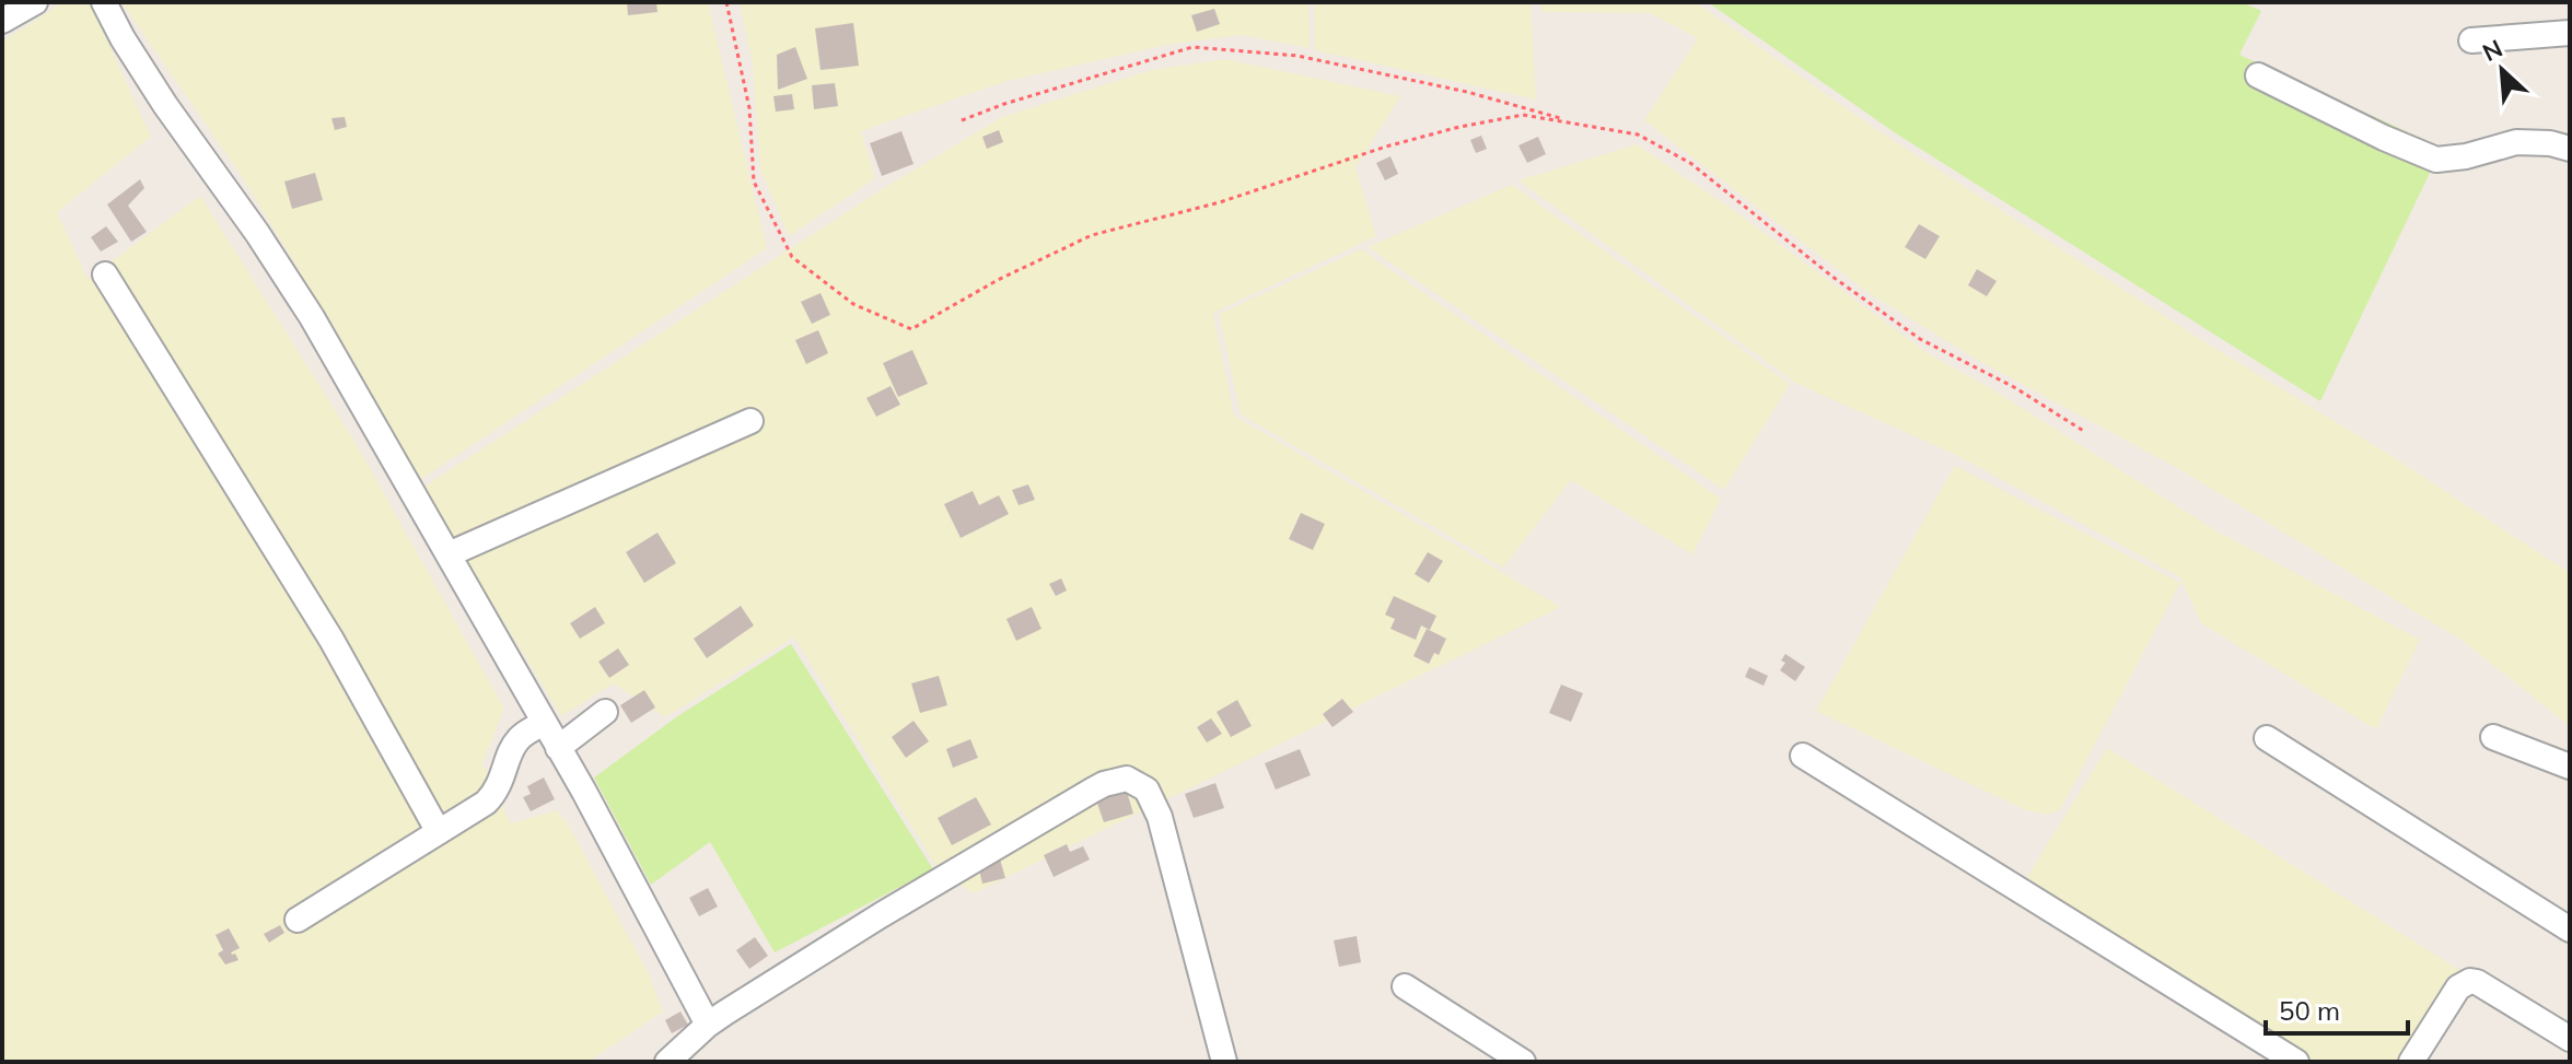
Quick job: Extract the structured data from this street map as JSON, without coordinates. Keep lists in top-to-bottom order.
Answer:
{
  "scale_bar": "50 m",
  "north": "top left"
}
